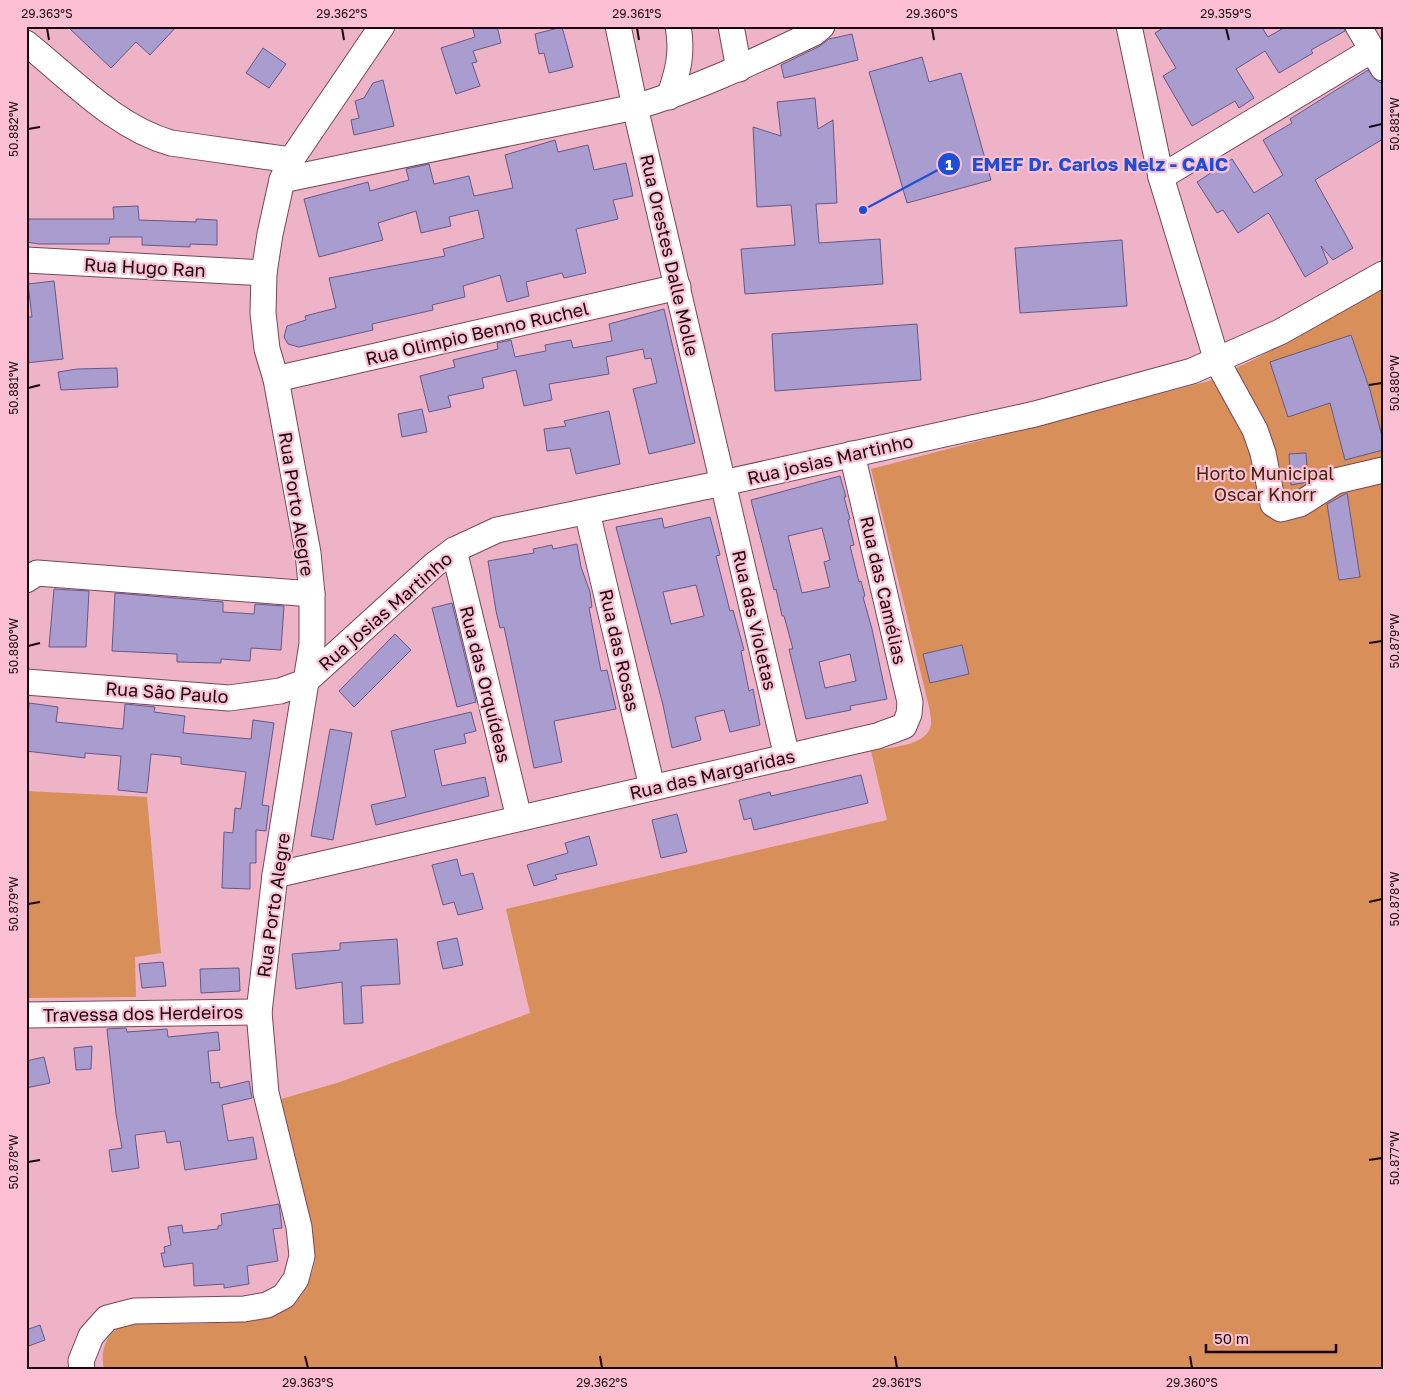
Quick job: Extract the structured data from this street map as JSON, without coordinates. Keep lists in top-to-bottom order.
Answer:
{
  "streets": {
    "street": [
      "Rua Orestes Dalle Molle",
      "Rua Hugo Ran",
      "Rua Olimpio Benno Ruchel",
      "Rua josias Martinho",
      "Rua Porto Alegre",
      "Rua das Camélias",
      "Rua das Violetas",
      "Rua das Rosas",
      "Rua das Orquídeas",
      "Rua São Paulo",
      "Rua das Margaridas",
      "Travessa dos Herdeiros"
    ]
  },
  "crossings": [
    ["Rua Orestes Dalle Molle", "Rua Olimpio Benno Ruchel"],
    ["Rua Orestes Dalle Molle", "Rua josias Martinho"],
    ["Rua Orestes Dalle Molle", "Rua das Violetas"],
    ["Rua Hugo Ran", "Rua Porto Alegre"],
    ["Rua Olimpio Benno Ruchel", "Rua Porto Alegre"],
    ["Rua josias Martinho", "Rua Porto Alegre"],
    ["Rua josias Martinho", "Rua das Camélias"],
    ["Rua josias Martinho", "Rua das Violetas"],
    ["Rua josias Martinho", "Rua das Rosas"],
    ["Rua josias Martinho", "Rua das Orquídeas"],
    ["Rua josias Martinho", "Rua São Paulo"],
    ["Rua Porto Alegre", "Rua São Paulo"],
    ["Rua Porto Alegre", "Rua das Margaridas"],
    ["Rua Porto Alegre", "Travessa dos Herdeiros"],
    ["Rua das Camélias", "Rua das Margaridas"],
    ["Rua das Violetas", "Rua das Margaridas"],
    ["Rua das Rosas", "Rua das Margaridas"],
    ["Rua das Orquídeas", "Rua das Margaridas"]
  ],
  "parks": ["Horto Municipal Oscar Knorr"],
  "places": ["EMEF Dr. Carlos Nelz - CAIC"],
  "scale_bar": "50 m",
  "coordinates": [
    "29.363°S",
    "29.362°S",
    "29.361°S",
    "29.360°S",
    "29.359°S",
    "50.881°W",
    "50.882°W",
    "50.880°W",
    "50.879°W",
    "50.878°W",
    "50.877°W"
  ]
}
